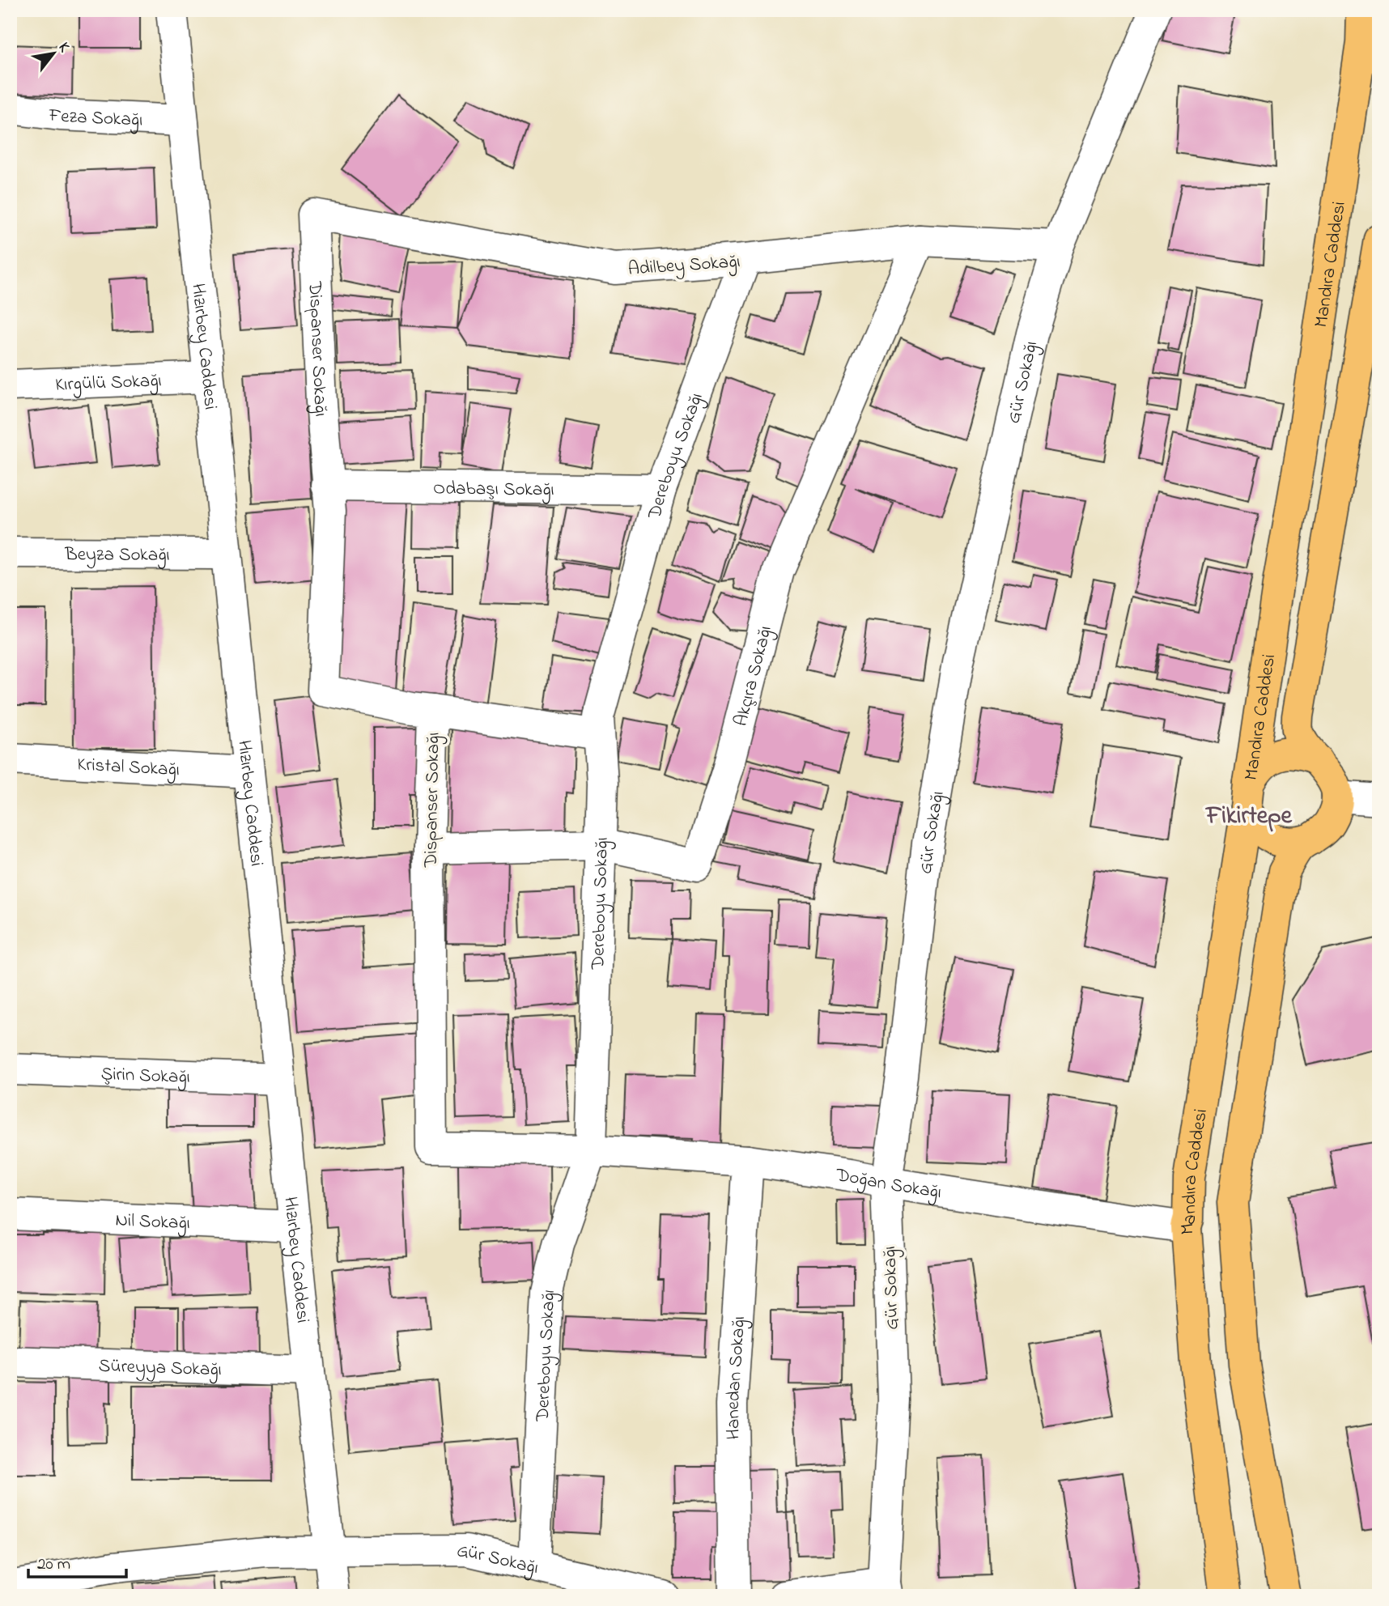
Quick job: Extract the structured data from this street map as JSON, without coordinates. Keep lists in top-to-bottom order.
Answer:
{
  "streets": {
    "main road": ["Mandıra Caddesi"],
    "street": [
      "Feza Sokağı",
      "Adilbey Sokağı",
      "Hızırbey Caddesi",
      "Dispanser Sokağı",
      "Kırgülü Sokağı",
      "Gür Sokağı",
      "Dereboyu Sokağı",
      "Odabaşı Sokağı",
      "Beyza Sokağı",
      "Akçıra Sokağı",
      "Kristal Sokağı",
      "Şirin Sokağı",
      "Doğan Sokağı",
      "Nil Sokağı",
      "Süreyya Sokağı",
      "Hanedan Sokağı"
    ]
  },
  "crossings": [
    ["Feza Sokağı", "Hızırbey Caddesi"],
    ["Adilbey Sokağı", "Dispanser Sokağı"],
    ["Adilbey Sokağı", "Gür Sokağı"],
    ["Adilbey Sokağı", "Dereboyu Sokağı"],
    ["Adilbey Sokağı", "Akçıra Sokağı"],
    ["Mandıra Caddesi", "Doğan Sokağı"],
    ["Hızırbey Caddesi", "Kırgülü Sokağı"],
    ["Hızırbey Caddesi", "Gür Sokağı"],
    ["Hızırbey Caddesi", "Beyza Sokağı"],
    ["Hızırbey Caddesi", "Kristal Sokağı"],
    ["Hızırbey Caddesi", "Şirin Sokağı"],
    ["Hızırbey Caddesi", "Nil Sokağı"],
    ["Hızırbey Caddesi", "Süreyya Sokağı"],
    ["Dispanser Sokağı", "Dereboyu Sokağı"],
    ["Dispanser Sokağı", "Odabaşı Sokağı"],
    ["Dispanser Sokağı", "Akçıra Sokağı"],
    ["Dispanser Sokağı", "Doğan Sokağı"],
    ["Gür Sokağı", "Dereboyu Sokağı"],
    ["Gür Sokağı", "Doğan Sokağı"],
    ["Dereboyu Sokağı", "Odabaşı Sokağı"],
    ["Dereboyu Sokağı", "Akçıra Sokağı"],
    ["Dereboyu Sokağı", "Doğan Sokağı"],
    ["Doğan Sokağı", "Hanedan Sokağı"]
  ],
  "districts": ["Fikirtepe"],
  "scale_bar": "20 m",
  "north": "top right"
}
